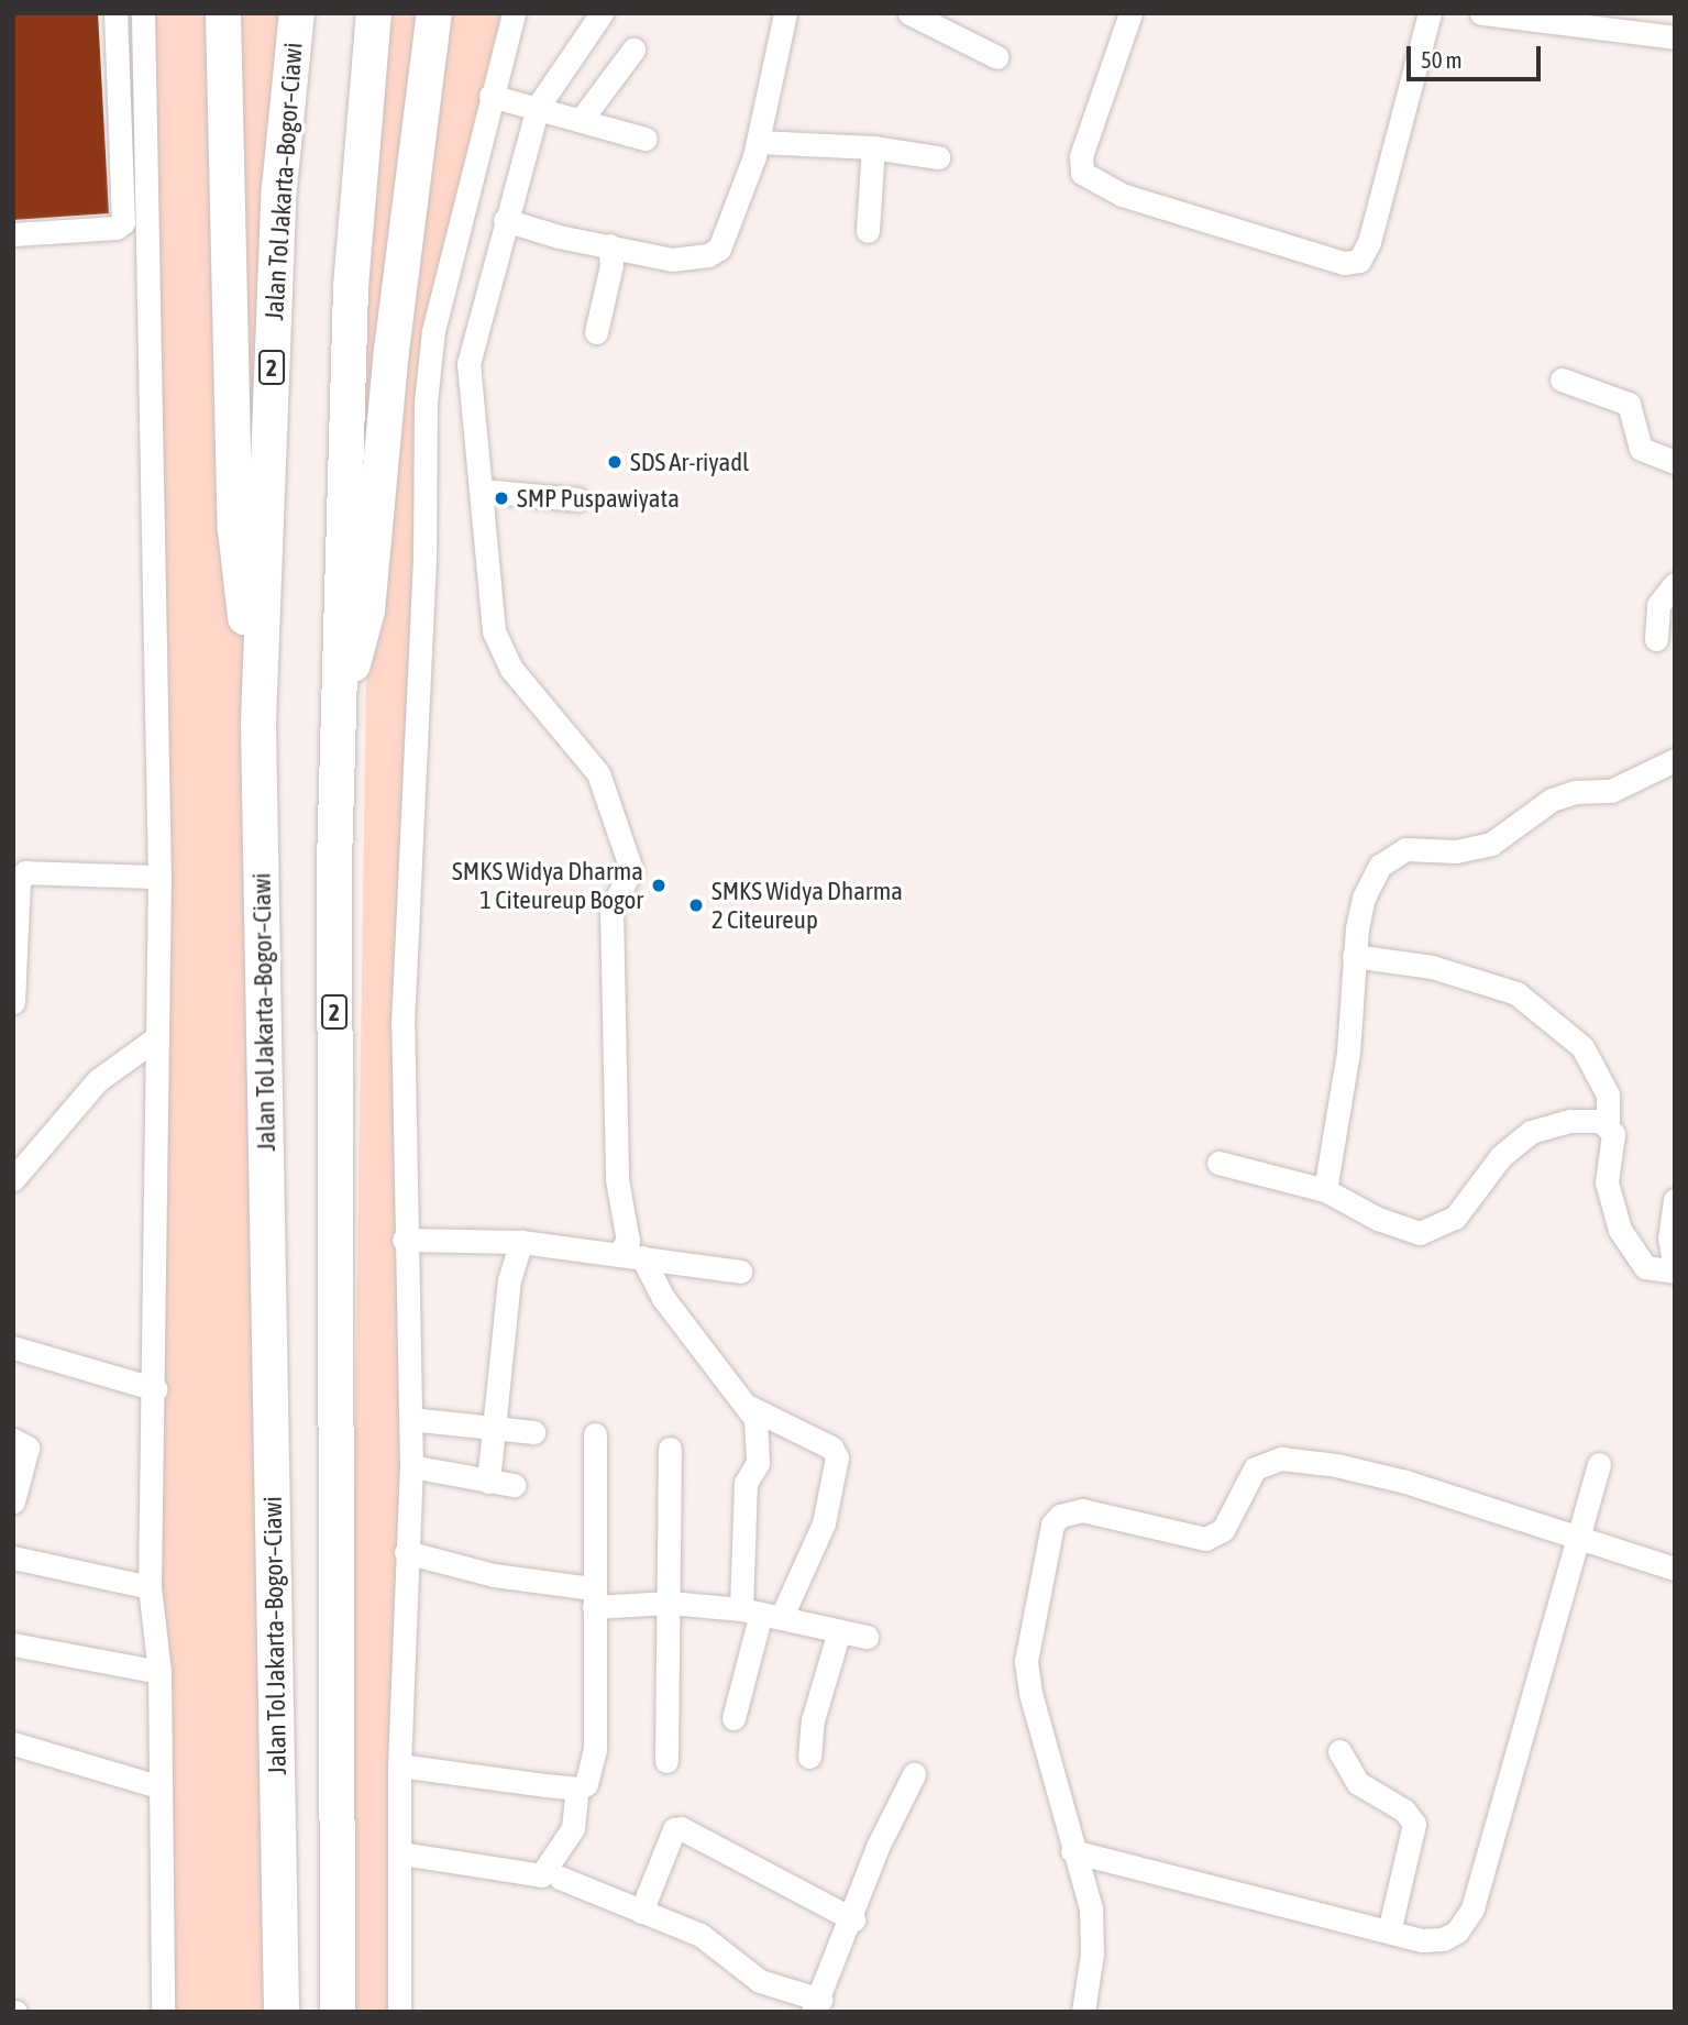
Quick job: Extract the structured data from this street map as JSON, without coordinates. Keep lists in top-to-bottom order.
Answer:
{
  "streets": {
    "highway": ["Jalan Tol Jakarta–Bogor–Ciawi", "2"]
  },
  "places": [
    "SDS Ar-riyadl",
    "SMP Puspawiyata",
    "SMKS Widya Dharma 1 Citeureup Bogor",
    "SMKS Widya Dharma 2 Citeureup"
  ],
  "scale_bar": "50 m"
}
